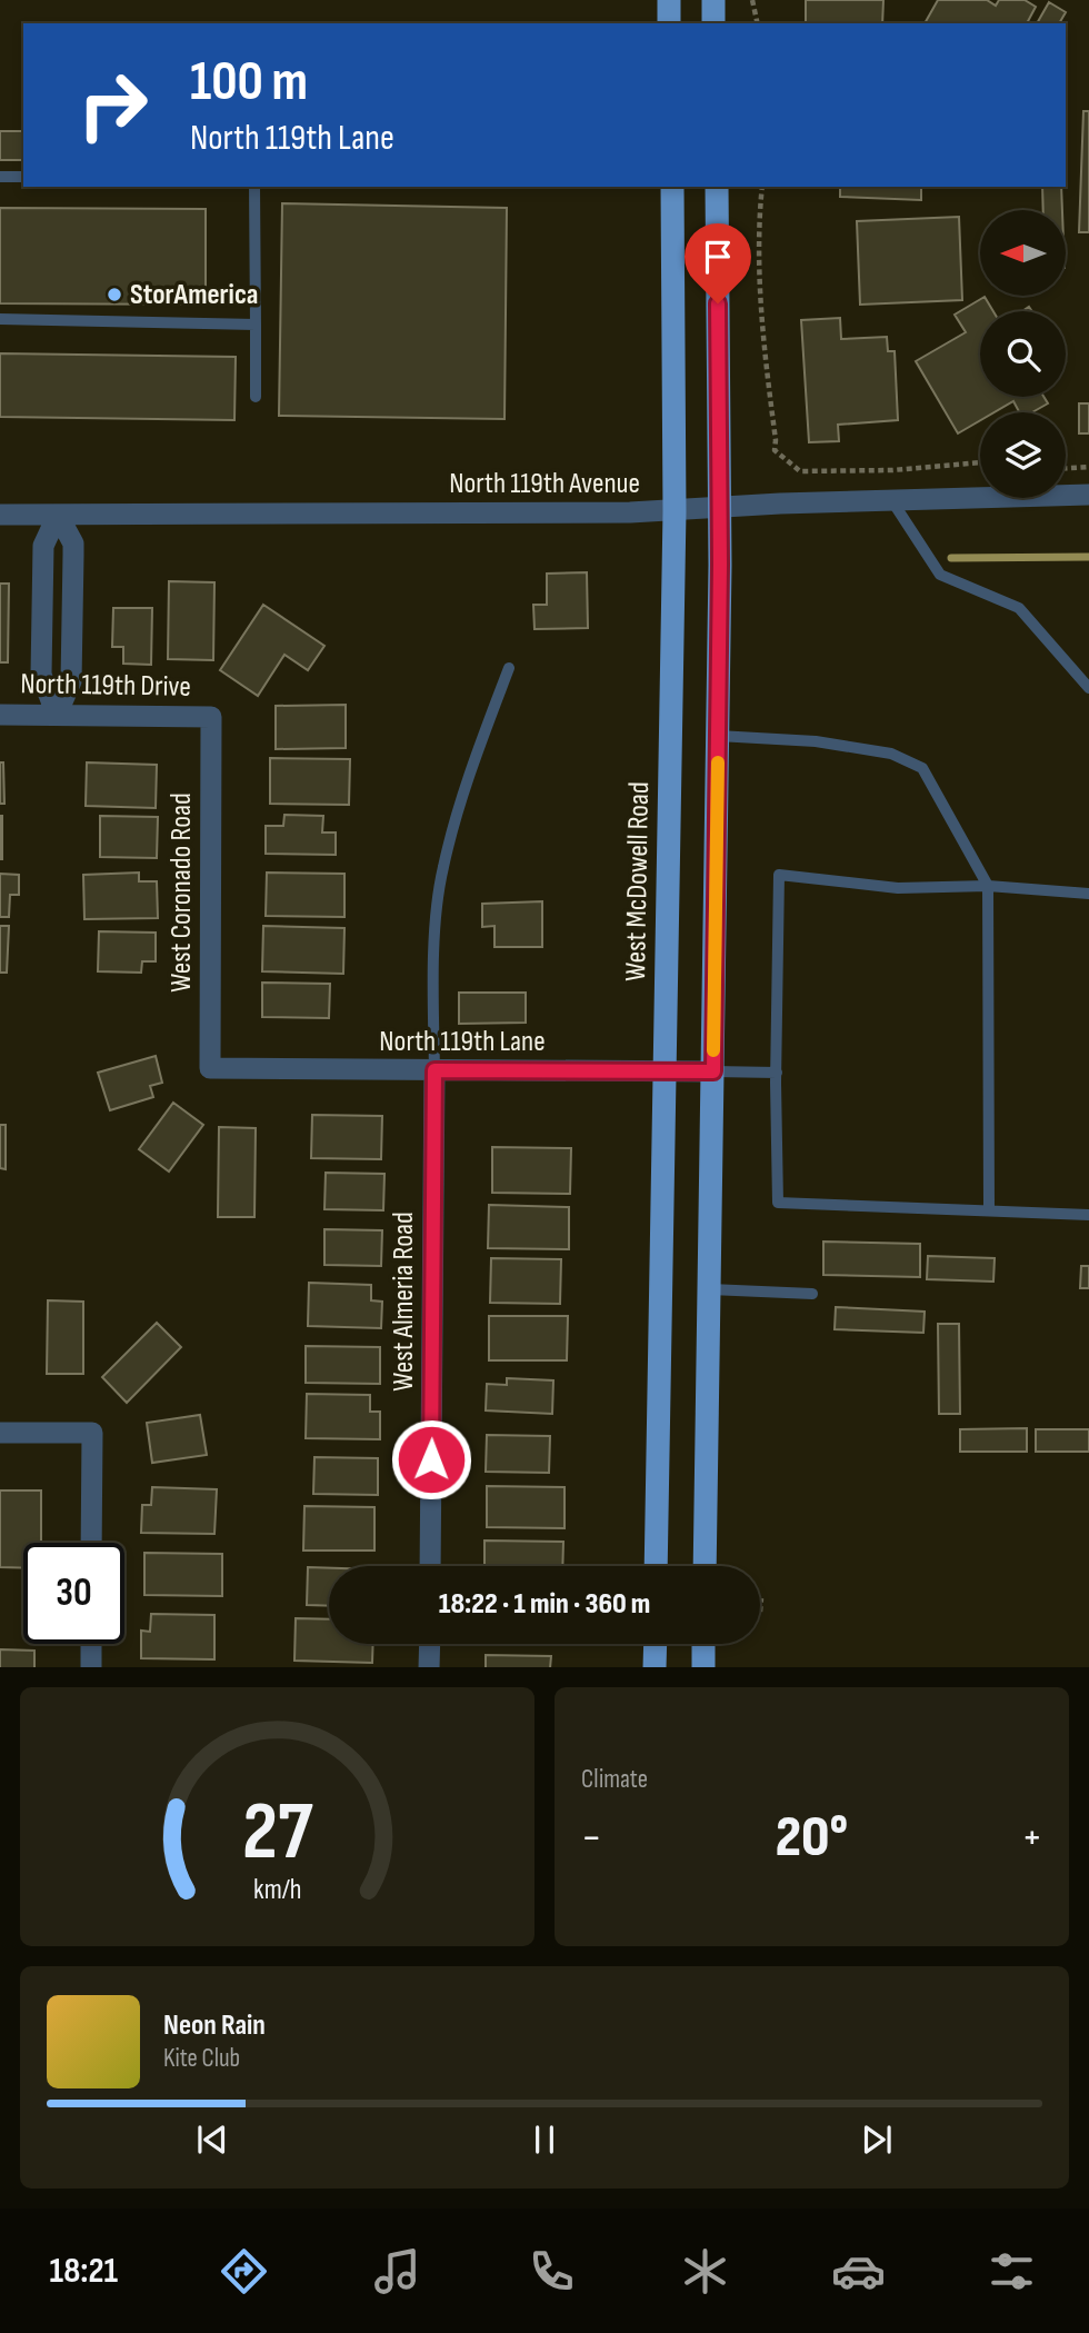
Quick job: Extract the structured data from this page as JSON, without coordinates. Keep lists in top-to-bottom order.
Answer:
{
  "streets": {
    "main road": ["West McDowell Road"],
    "street": [
      "North 119th Avenue",
      "North 119th Drive",
      "West Coronado Road",
      "North 119th Lane",
      "West Almeria Road"
    ]
  },
  "crossings": [
    ["North 119th Avenue", "West McDowell Road"],
    ["North 119th Drive", "West Coronado Road"],
    ["West McDowell Road", "North 119th Lane"],
    ["West Coronado Road", "North 119th Lane"],
    ["North 119th Lane", "West Almeria Road"]
  ],
  "places": ["StorAmerica"],
  "north": "left",
  "page": {
    "turn": ["100 m", "North 119th Lane"],
    "limit": "30",
    "trip": "18:22 · 1 min · 360 m",
    "tile": "Climate",
    "heat": ["−", "20°", "+"],
    "song": ["Neon Rain", "Kite Club"],
    "tabs": "18:21",
    "gauge": ["27", "km/h"]
  }
}
